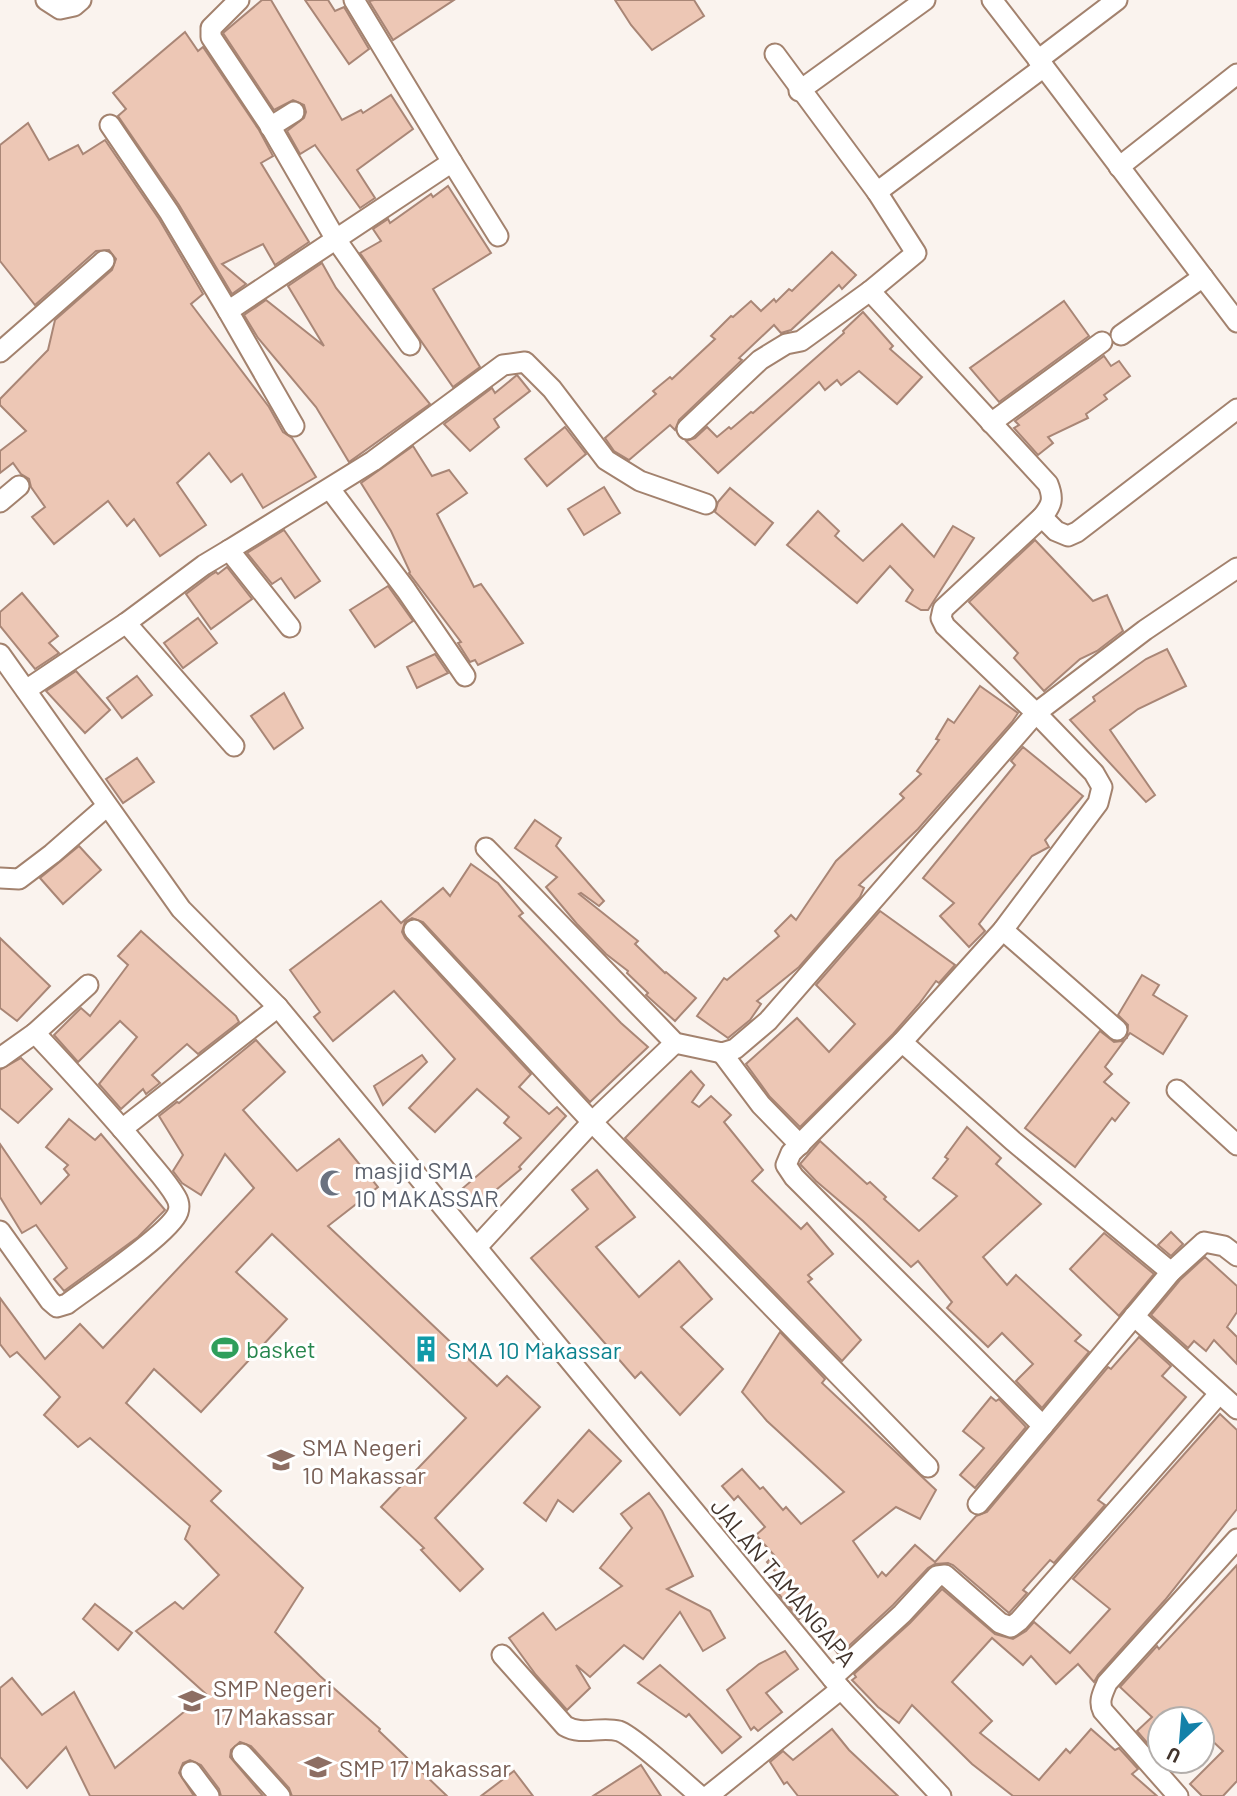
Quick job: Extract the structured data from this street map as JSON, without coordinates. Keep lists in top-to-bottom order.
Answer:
{
  "streets": {
    "street": ["JALAN TAMANGAPA"]
  },
  "places": {
    "mosque": ["masjid SMA 10 MAKASSAR"],
    "sports": ["basket"],
    "building": ["SMA 10 Makassar"],
    "school or university": ["SMA Negeri 10 Makassar", "SMP Negeri 17 Makassar", "SMP 17 Makassar"]
  },
  "north": "bottom left"
}
